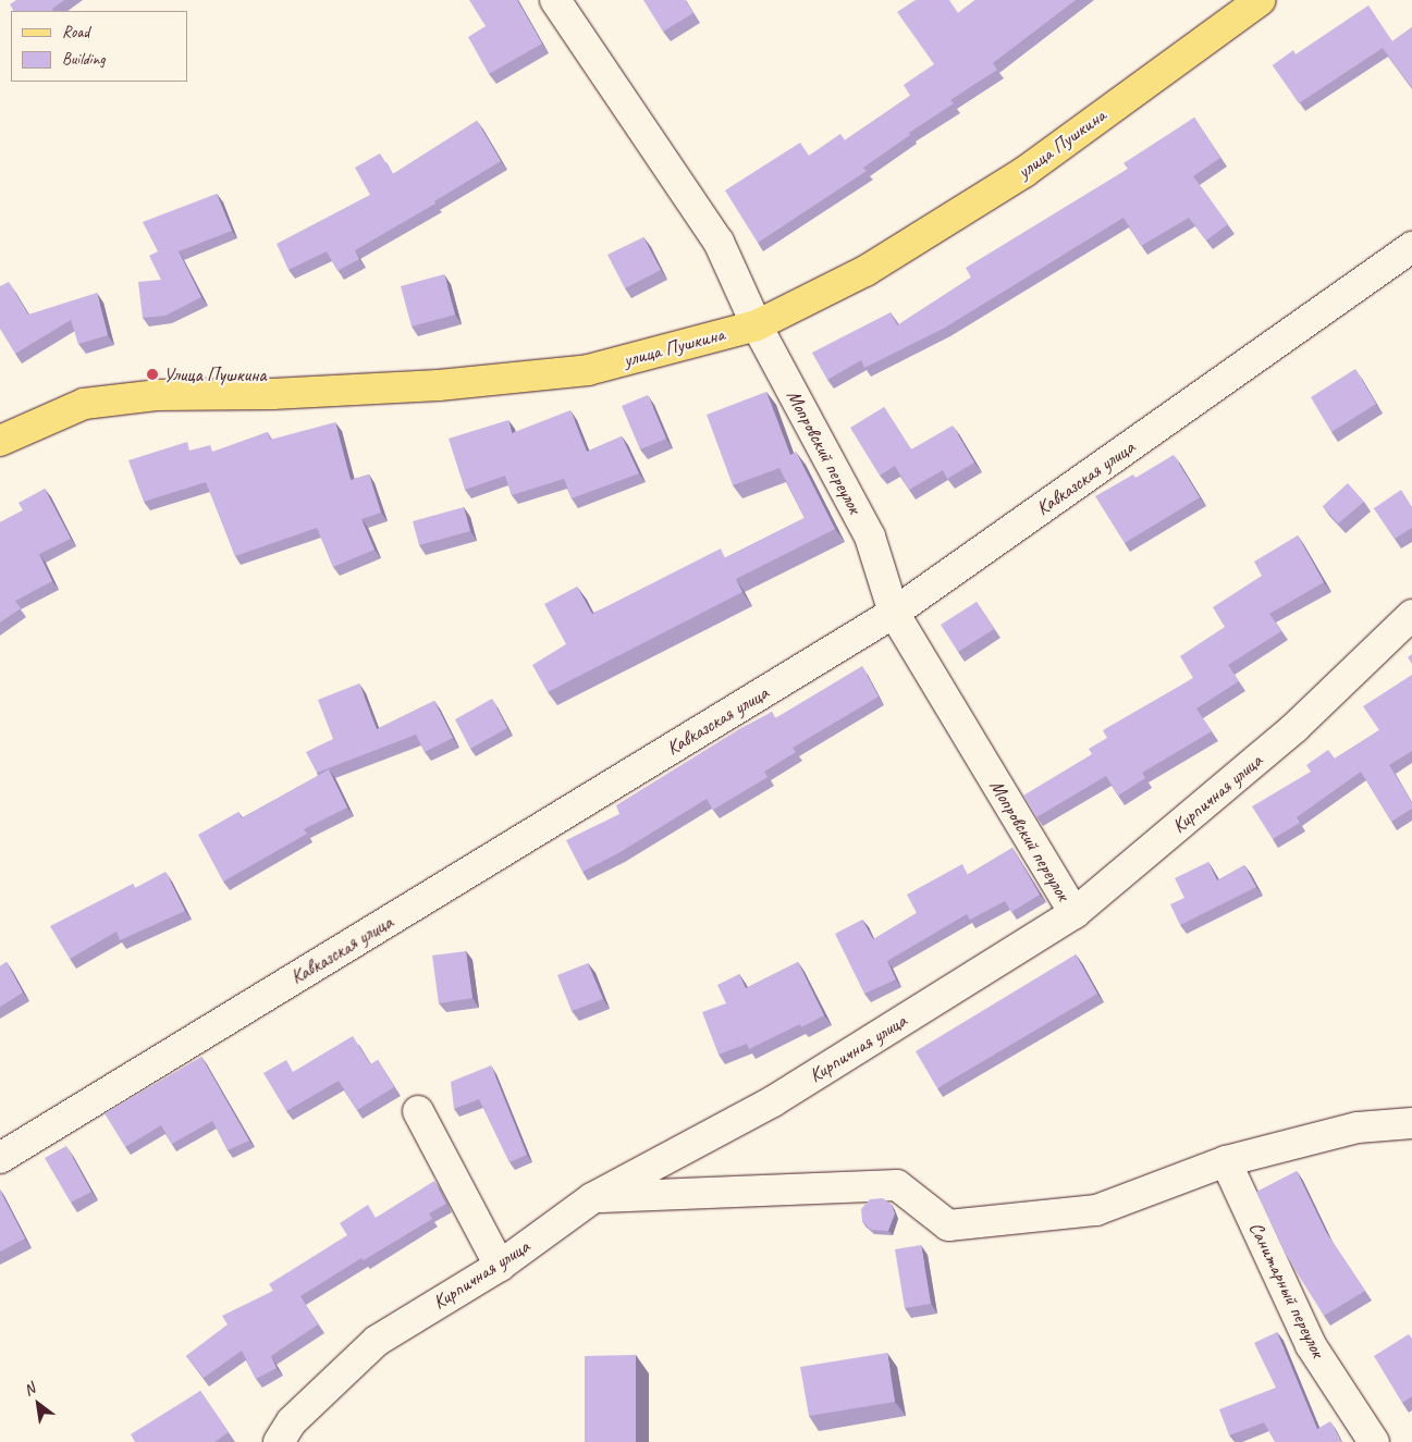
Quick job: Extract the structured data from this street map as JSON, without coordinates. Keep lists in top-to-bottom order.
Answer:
{
  "streets": {
    "main road": ["улица Пушкина"],
    "street": [
      "Мопровский переулок",
      "Кавказская улица",
      "Кирпичная улица",
      "Санитарный переулок"
    ]
  },
  "crossings": [
    ["улица Пушкина", "Мопровский переулок"],
    ["Мопровский переулок", "Кавказская улица"],
    ["Мопровский переулок", "Кирпичная улица"]
  ],
  "places": ["Улица Пушкина"],
  "legend": ["Road", "Building"],
  "north": "top left"
}
